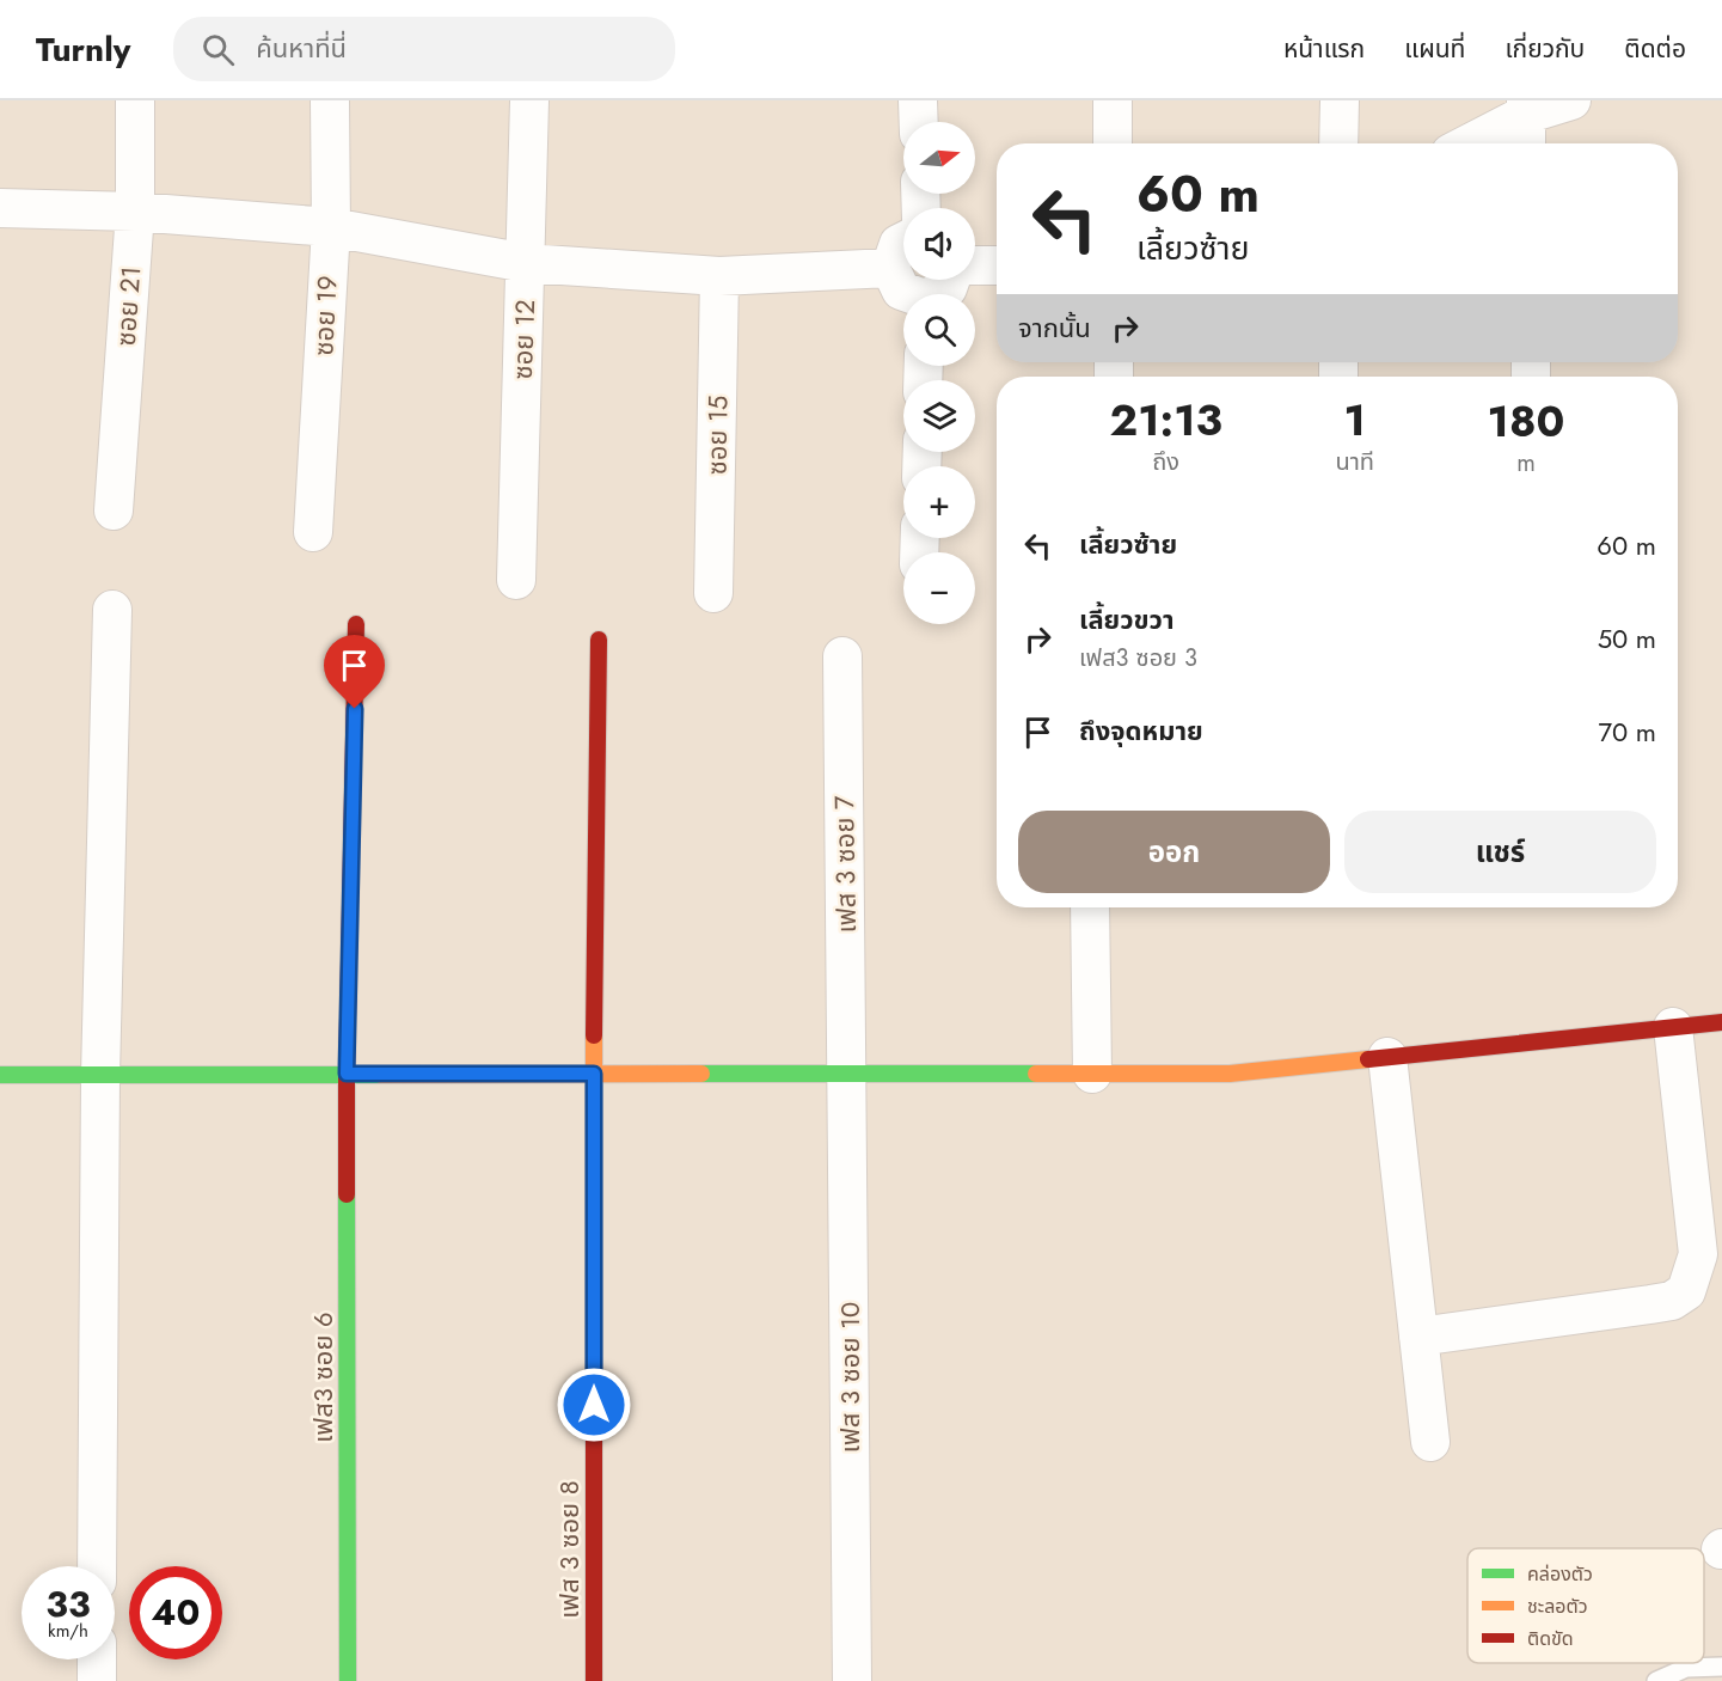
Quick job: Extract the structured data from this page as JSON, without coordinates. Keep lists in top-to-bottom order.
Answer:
{
  "streets": {
    "street": [
      "ซอย 21",
      "ซอย 19",
      "ซอย 12",
      "ซอย 15",
      "เฟส 3 ซอย 7",
      "เฟส3 ซอย 6",
      "เฟส 3 ซอย 10",
      "เฟส 3 ซอย 8"
    ]
  },
  "crossings": [
    ["เฟส 3 ซอย 7", "เฟส 3 ซอย 10"]
  ],
  "legend": ["คล่องตัว", "ชะลอตัว", "ติดขัด"],
  "north": "right",
  "page": {
    "header": "Turnly",
    "search": "ค้นหาที่นี่",
    "nav": [
      "หน้าแรก",
      "แผนที่",
      "เกี่ยวกับ",
      "ติดต่อ"
    ],
    "map_buttons": ["+", "−"],
    "turn": ["60 m", "เลี้ยวซ้าย"],
    "then": "จากนั้น",
    "eta": [
      "21:13",
      "ถึง",
      "1",
      "นาที",
      "180",
      "m"
    ],
    "list": [
      {
        "name": "เลี้ยวซ้าย",
        "value": "60 m"
      },
      {
        "name": "เลี้ยวขวา",
        "note": "เฟส3 ซอย 3",
        "value": "50 m"
      },
      {
        "name": "ถึงจุดหมาย",
        "value": "70 m"
      }
    ],
    "buttons": ["ออก", "แชร์"],
    "speed": "33 km/h",
    "limit": "40"
  }
}
